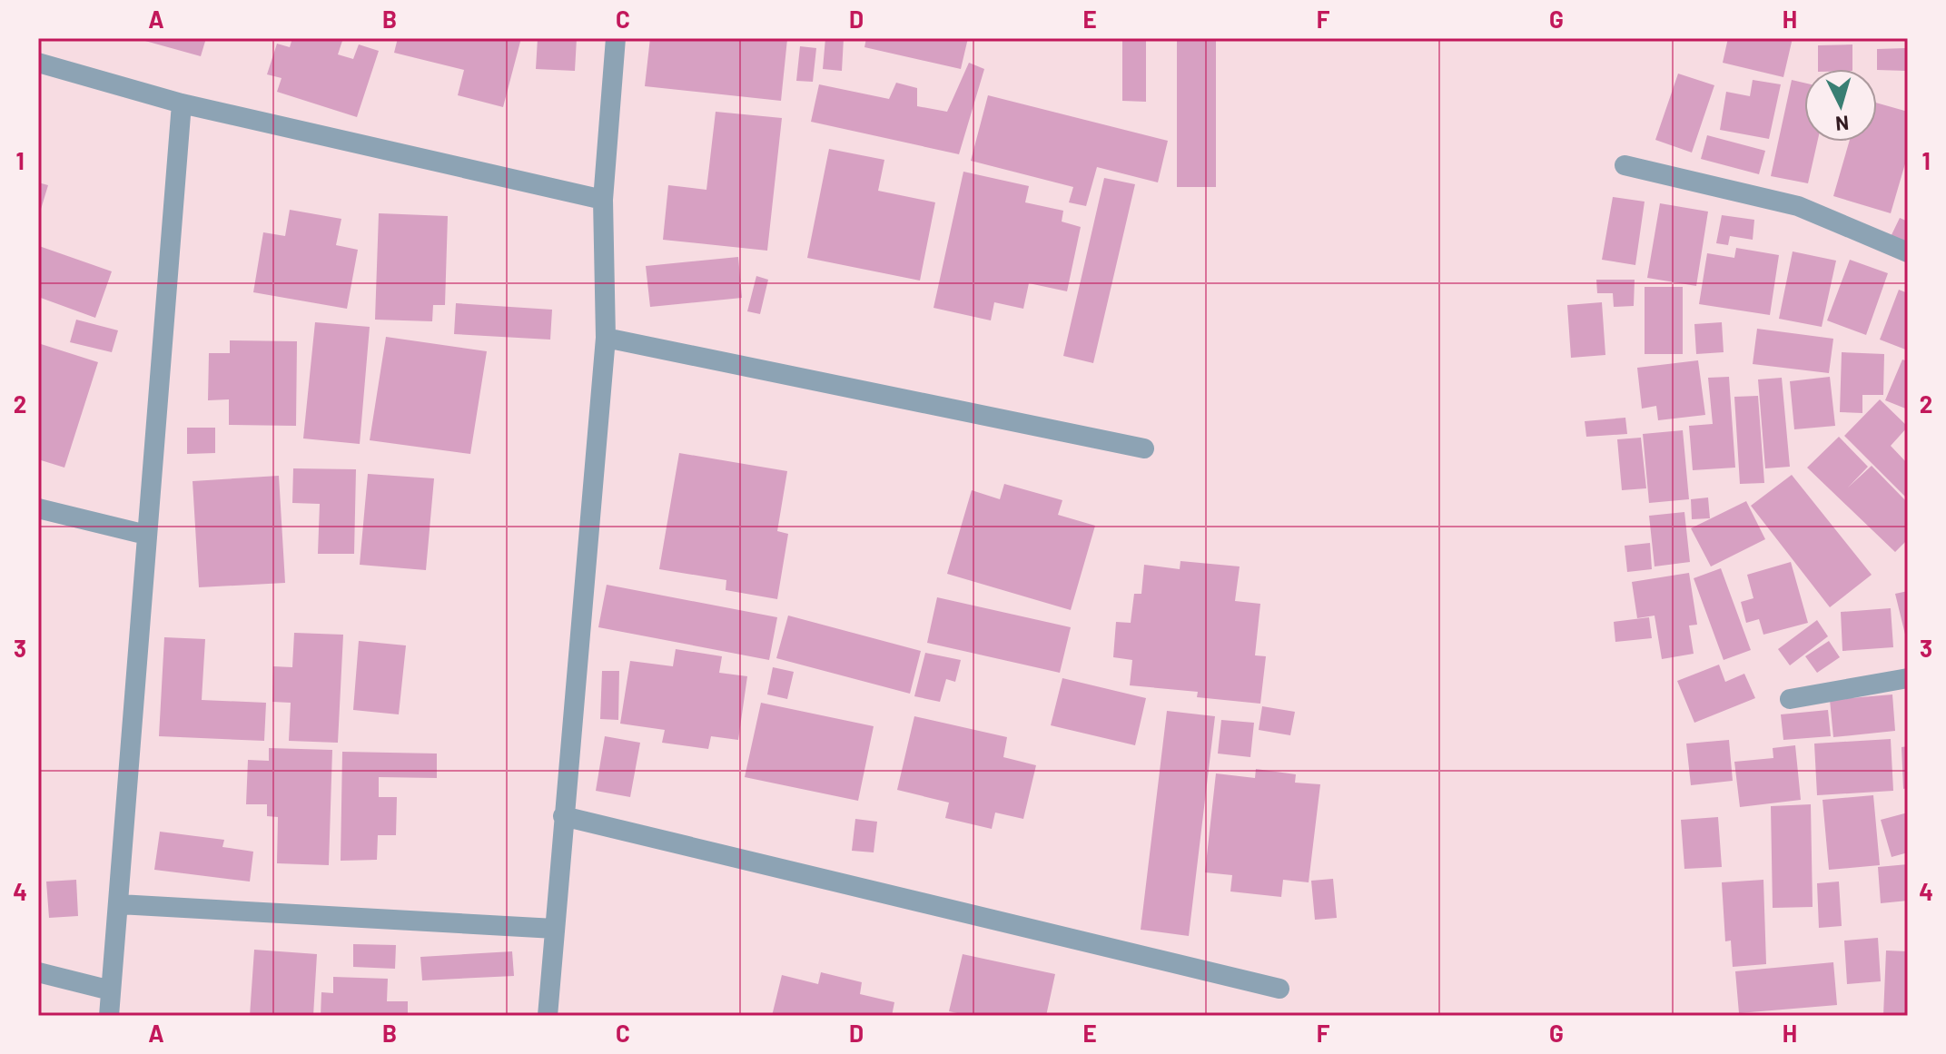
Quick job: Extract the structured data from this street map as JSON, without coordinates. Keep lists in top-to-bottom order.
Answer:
{
  "north": "bottom",
  "grid": {
    "columns": [
      "A",
      "B",
      "C",
      "D",
      "E",
      "F",
      "G",
      "H"
    ],
    "rows": [
      "1",
      "2",
      "3",
      "4"
    ]
  }
}
